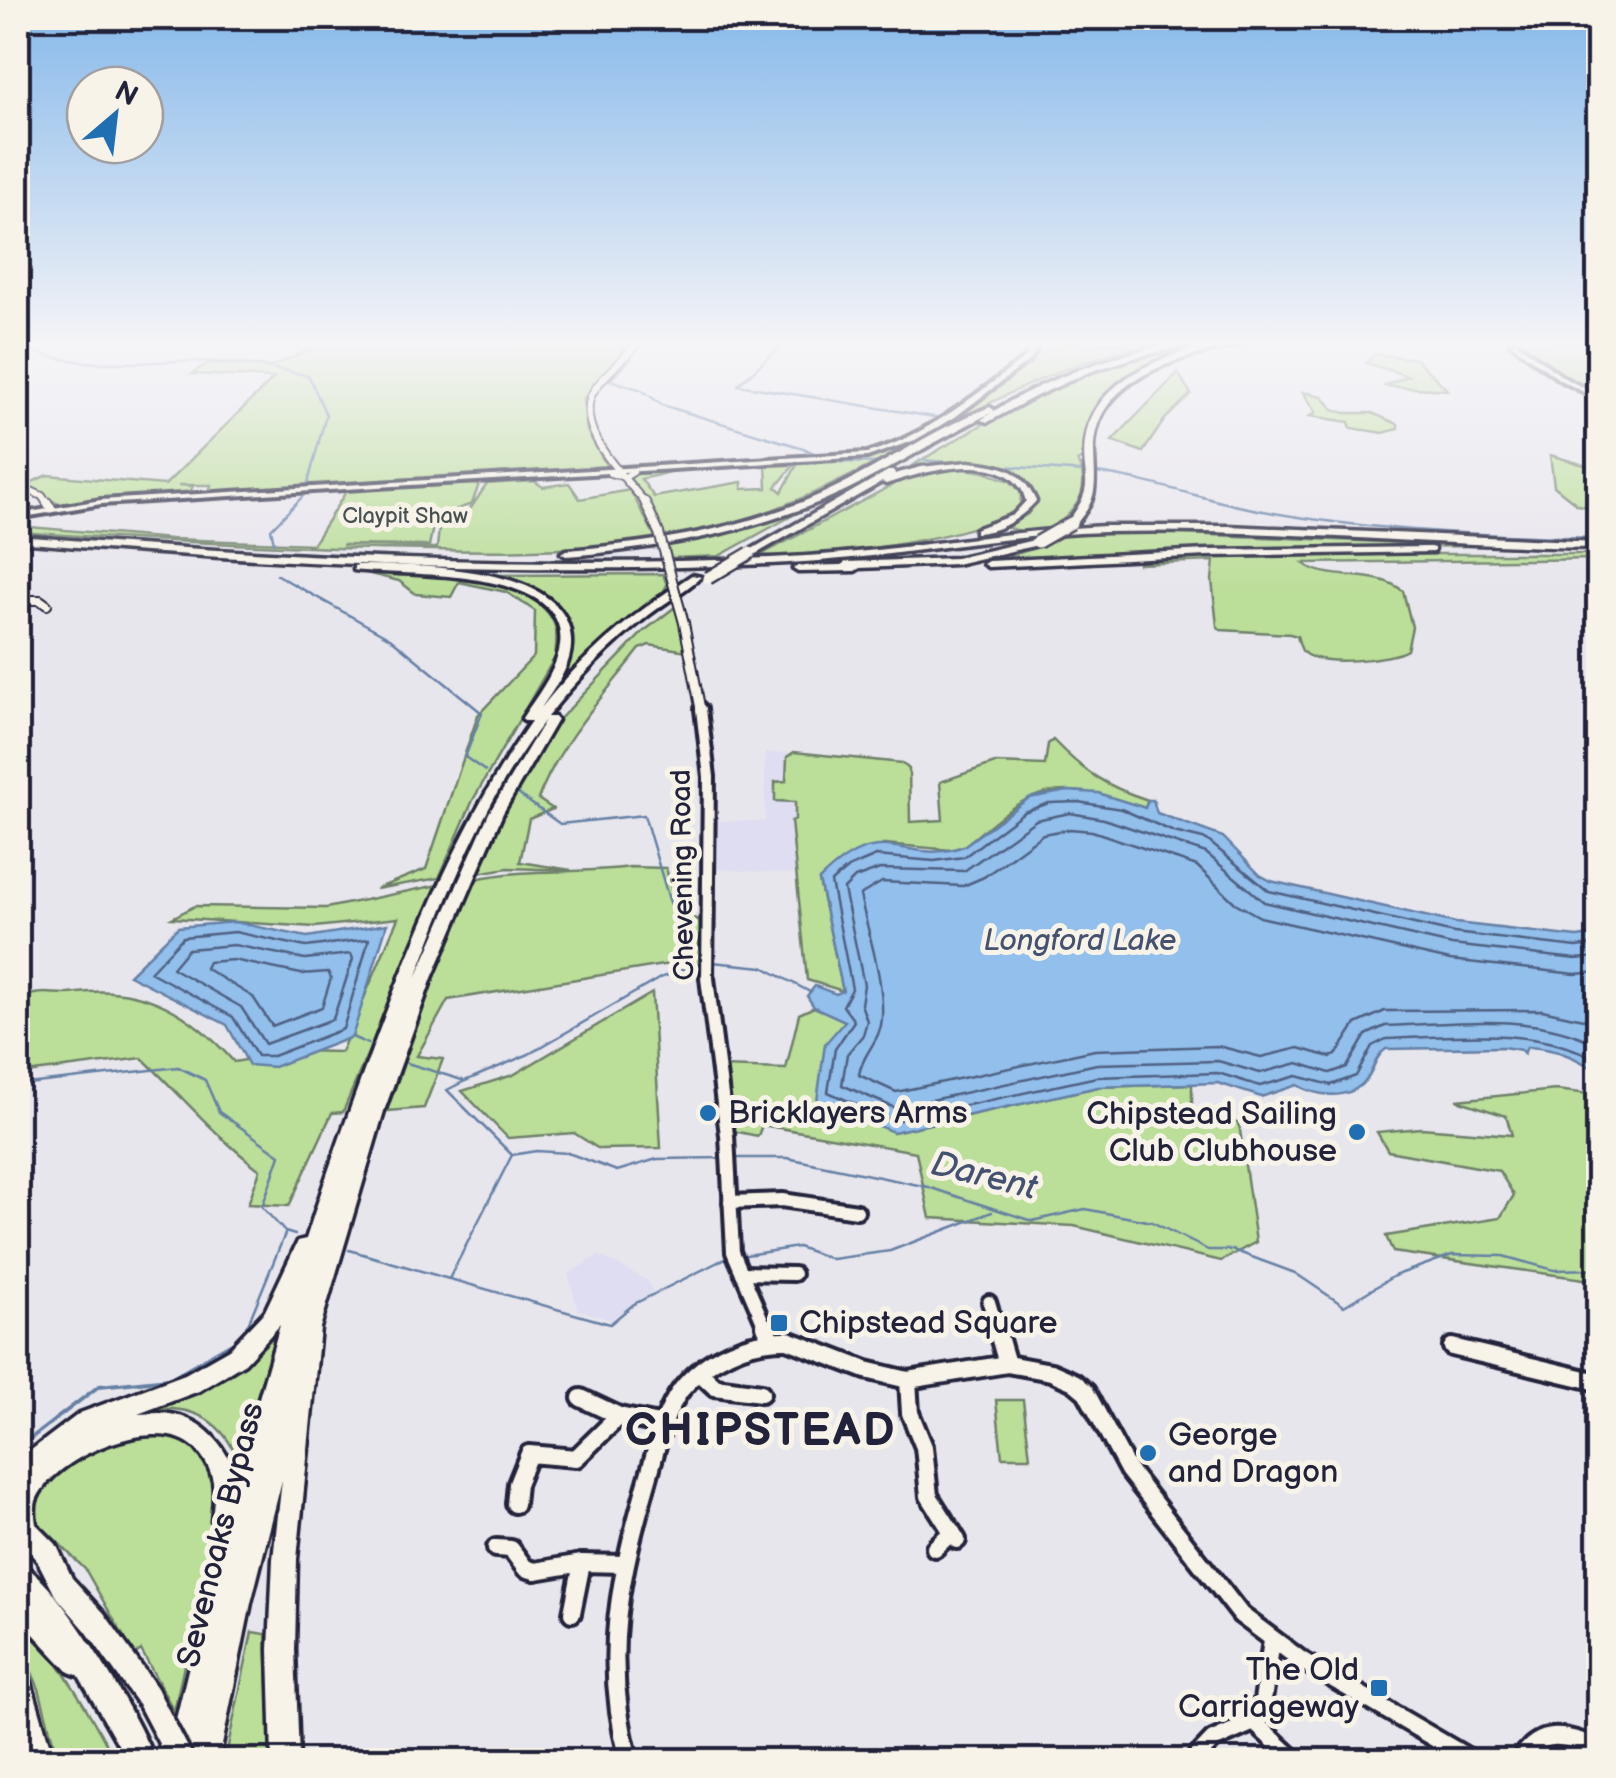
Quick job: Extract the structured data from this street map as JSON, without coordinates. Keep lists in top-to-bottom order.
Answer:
{
  "streets": {
    "highway": ["Sevenoaks Bypass"],
    "street": ["Chevening Road"]
  },
  "districts": ["CHIPSTEAD"],
  "water": ["Longford Lake", "Darent"],
  "parks": ["Claypit Shaw"],
  "places": {
    "other": ["Bricklayers Arms", "Chipstead Sailing Club Clubhouse", "George and Dragon"],
    "transit": ["Chipstead Square", "The Old Carriageway"]
  },
  "north": "top right"
}
